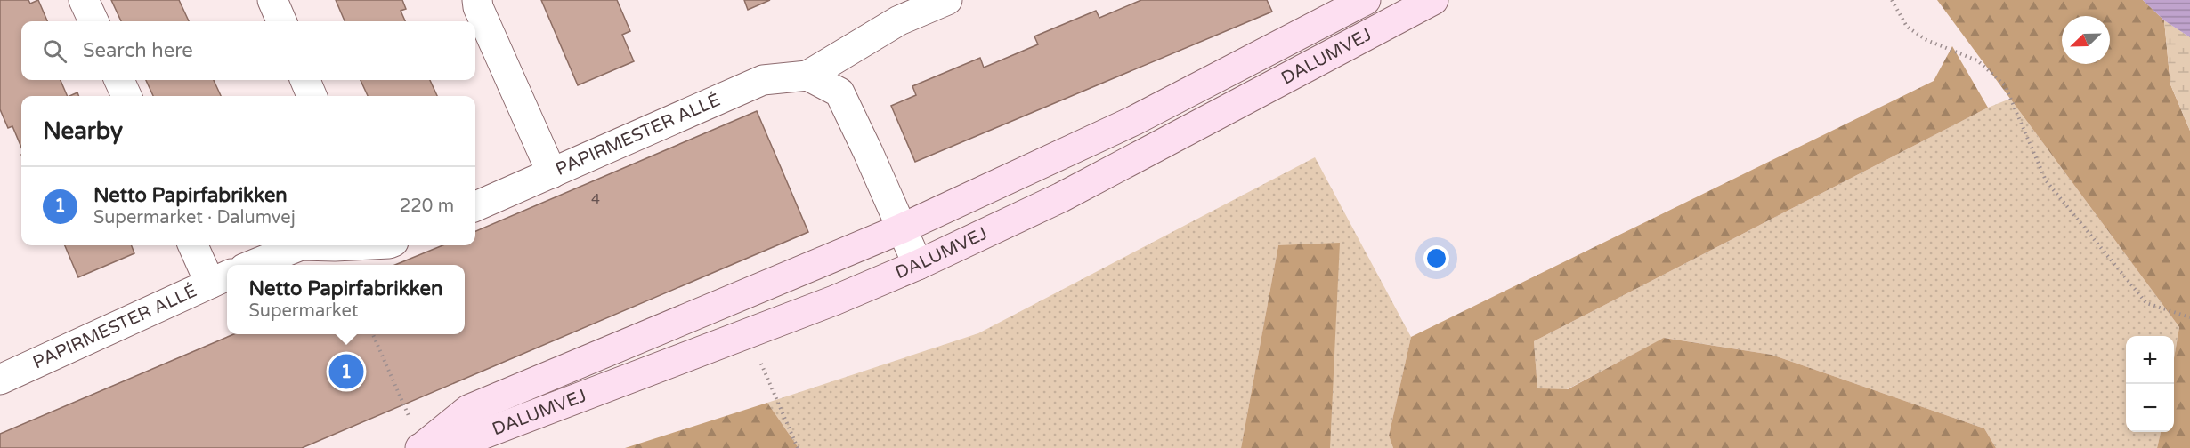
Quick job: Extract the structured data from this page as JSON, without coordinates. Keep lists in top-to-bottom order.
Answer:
{
  "streets": {
    "street": ["DALUMVEJ", "PAPIRMESTER ALLÉ"]
  },
  "house_numbers": ["4"],
  "north": "bottom left",
  "page": {
    "search": "Search here",
    "heading": "Nearby",
    "list": [
      {
        "mark": "1",
        "name": "Netto Papirfabrikken",
        "note": "Supermarket · Dalumvej",
        "value": "220 m"
      }
    ],
    "popup": ["Netto Papirfabrikken", "Supermarket"],
    "map_buttons": ["+", "−"],
    "pins": "1"
  }
}
